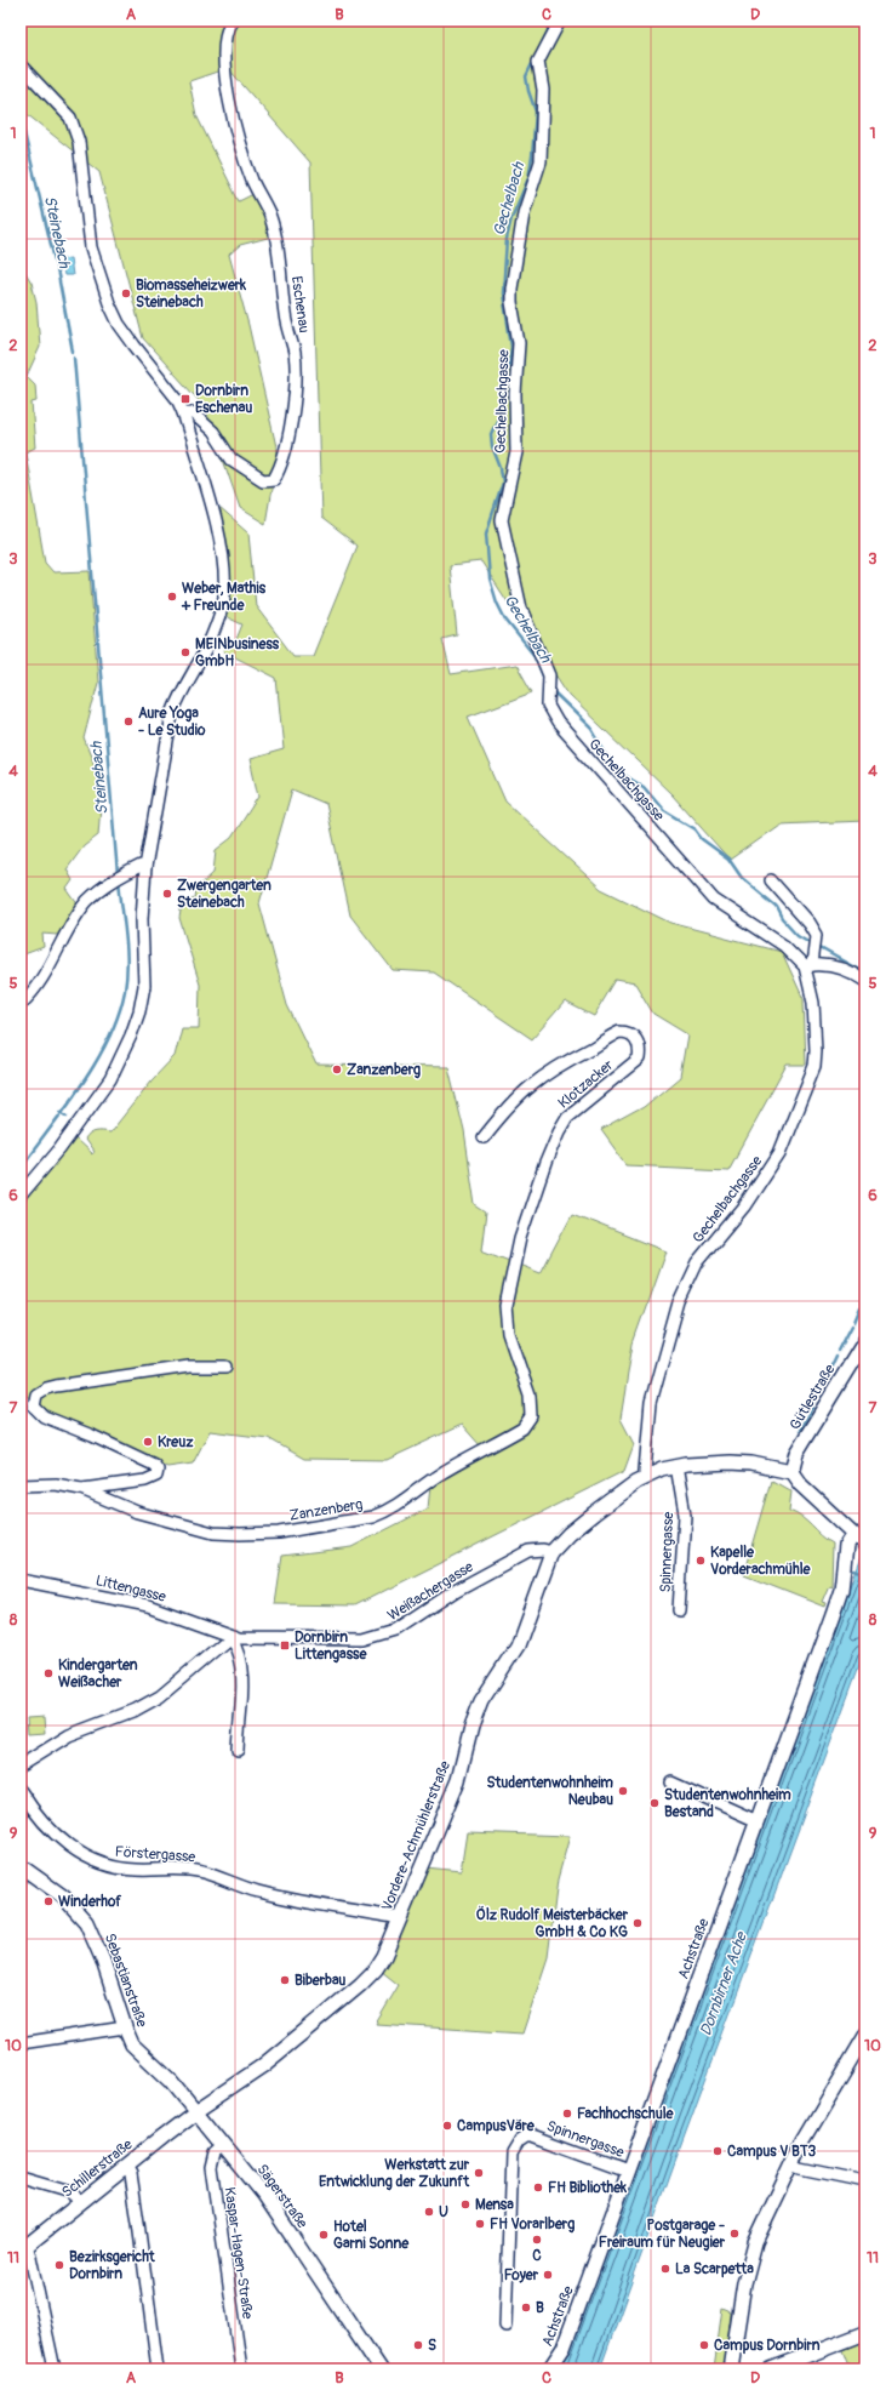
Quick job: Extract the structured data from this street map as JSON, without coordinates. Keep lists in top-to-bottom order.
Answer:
{
  "streets": {
    "street": [
      "Eschenau",
      "Gechelbachgasse",
      "Klotzacker",
      "Gütlestraße",
      "Zanzenberg",
      "Spinnergasse",
      "Littengasse",
      "Weißachergasse",
      "Vordere-Achmühlerstraße",
      "Förstergasse",
      "Achstraße",
      "Sebastianstraße",
      "Schillerstraße",
      "Sägerstraße",
      "Kaspar-Hagen-Straße"
    ]
  },
  "crossings": [
    ["Gechelbachgasse", "Vordere-Achmühlerstraße"],
    ["Klotzacker", "Zanzenberg"],
    ["Gütlestraße", "Vordere-Achmühlerstraße"],
    ["Spinnergasse", "Vordere-Achmühlerstraße"],
    ["Spinnergasse", "Achstraße"],
    ["Littengasse", "Weißachergasse"],
    ["Weißachergasse", "Vordere-Achmühlerstraße"],
    ["Vordere-Achmühlerstraße", "Förstergasse"],
    ["Vordere-Achmühlerstraße", "Sebastianstraße"],
    ["Vordere-Achmühlerstraße", "Schillerstraße"],
    ["Vordere-Achmühlerstraße", "Sägerstraße"],
    ["Sebastianstraße", "Schillerstraße"],
    ["Sebastianstraße", "Sägerstraße"],
    ["Schillerstraße", "Sägerstraße"],
    ["Sägerstraße", "Kaspar-Hagen-Straße"]
  ],
  "water": ["Gechelbach", "Steinebach", "Dornbirner Ache"],
  "places": {
    "other": [
      "Biomasseheizwerk Steinebach",
      "Weber, Mathis + Freunde",
      "MEINbusiness GmbH",
      "Aure Yoga - Le Studio",
      "Zwergengarten Steinebach",
      "Zanzenberg",
      "Kreuz",
      "Kapelle Vorderachmühle",
      "Kindergarten Weißacher",
      "Studentenwohnheim Neubau",
      "Studentenwohnheim Bestand",
      "Winderhof",
      "Ölz Rudolf Meisterbäcker GmbH & Co KG",
      "Biberbau",
      "Fachhochschule",
      "CampusVäre",
      "Campus V BT3",
      "Werkstatt zur Entwicklung der Zukunft",
      "FH Bibliothek",
      "Mensa",
      "U",
      "FH Vorarlberg",
      "Postgarage - Freiraum für Neugier",
      "Hotel Garni Sonne",
      "C",
      "Bezirksgericht Dornbirn",
      "La Scarpetta",
      "Foyer",
      "B",
      "S",
      "Campus Dornbirn"
    ],
    "transit": ["Dornbirn Eschenau", "Dornbirn Littengasse"]
  },
  "grid": {
    "columns": [
      "A",
      "B",
      "C",
      "D"
    ],
    "rows": [
      "1",
      "2",
      "3",
      "4",
      "5",
      "6",
      "7",
      "8",
      "9",
      "10",
      "11"
    ]
  }
}
